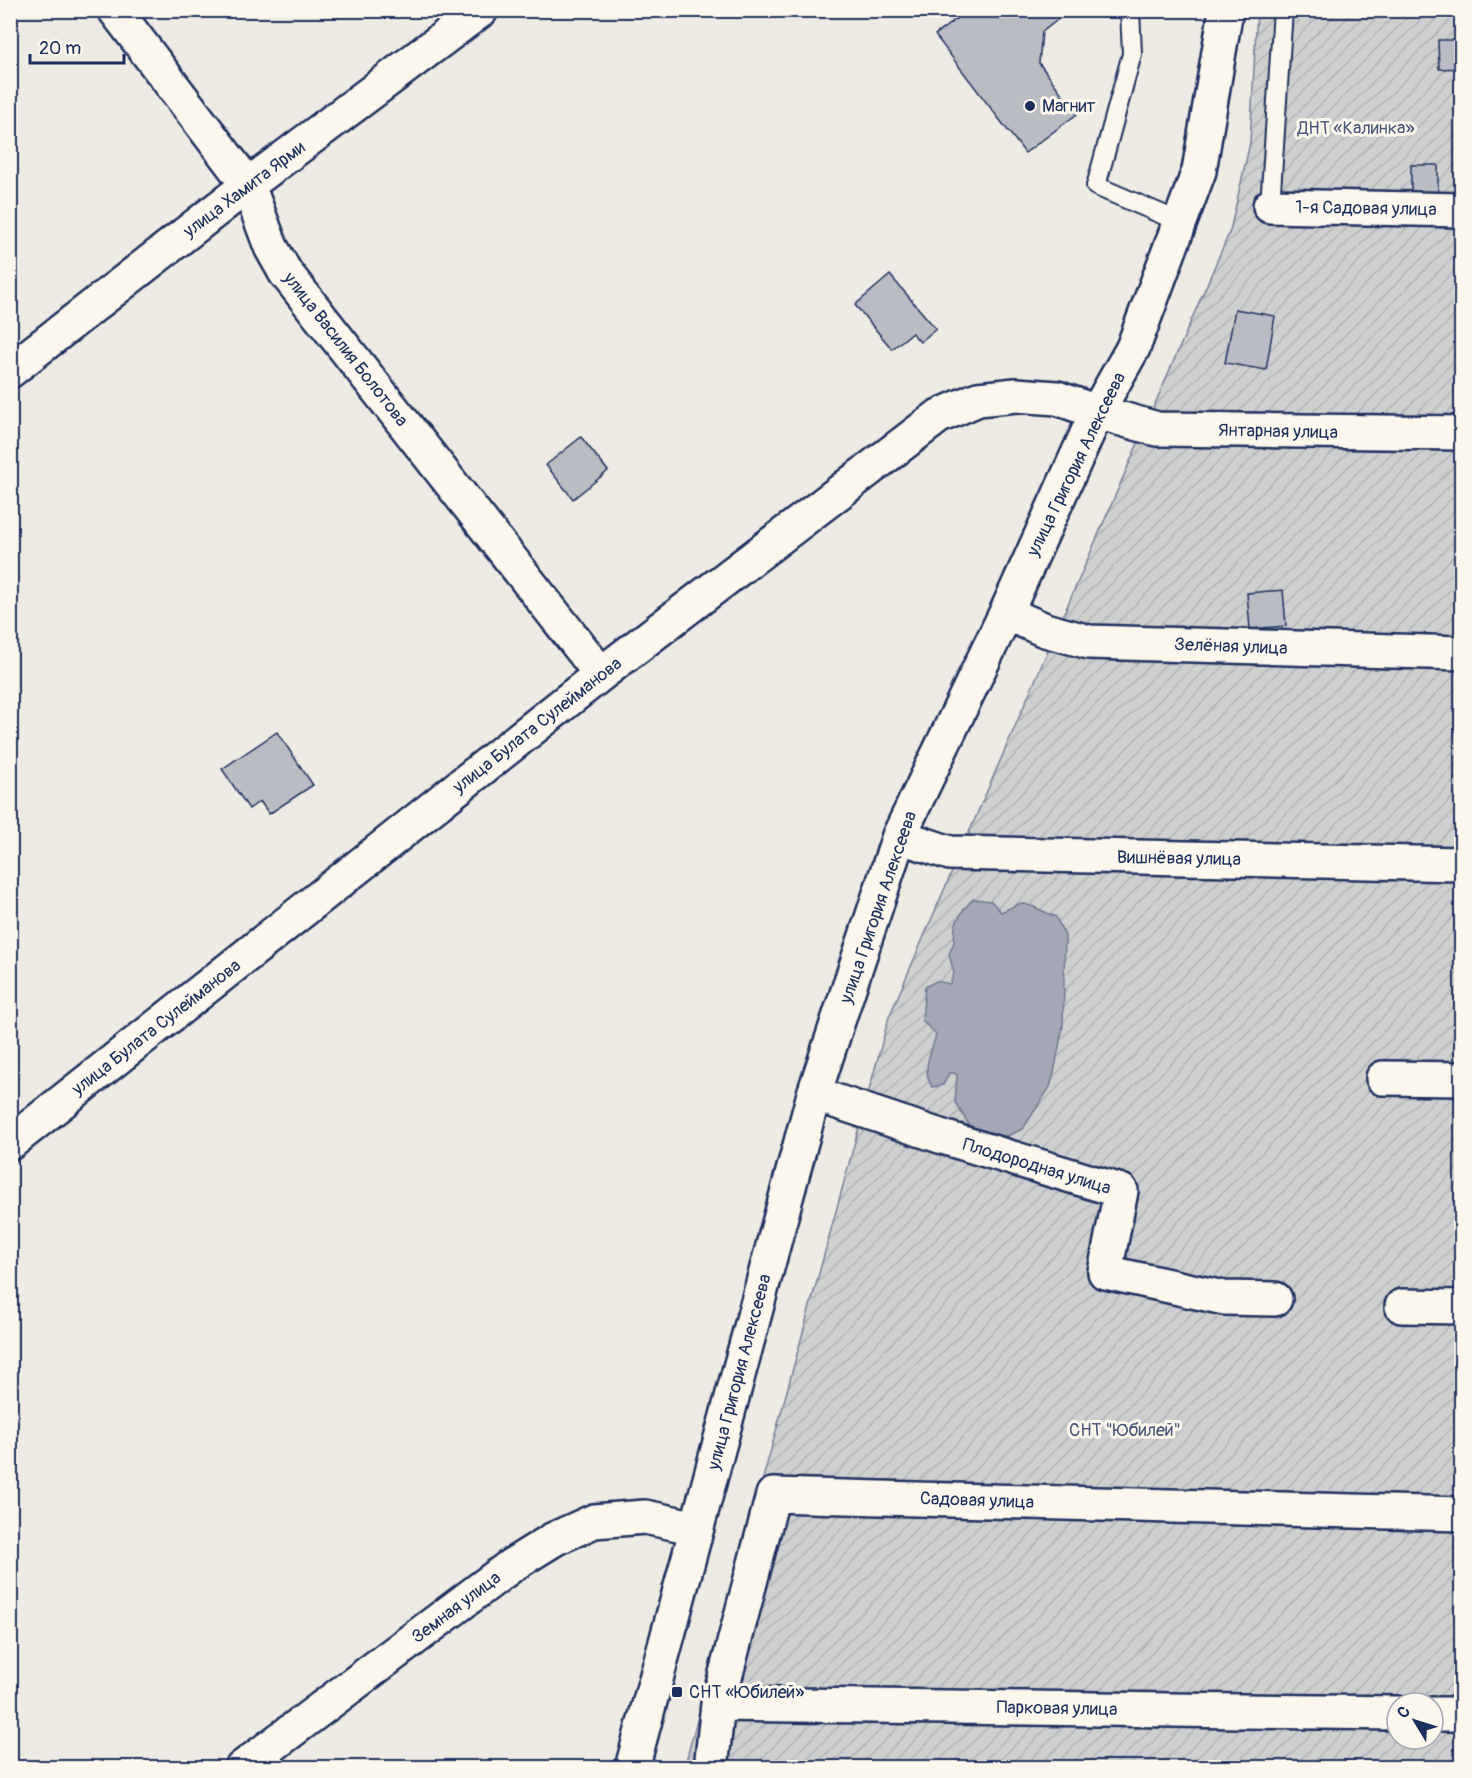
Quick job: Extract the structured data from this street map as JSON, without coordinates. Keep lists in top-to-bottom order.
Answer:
{
  "streets": {
    "street": [
      "улица Хамита Ярми",
      "1-я Садовая улица",
      "улица Василия Болотова",
      "Янтарная улица",
      "улица Григория Алексеева",
      "Зелёная улица",
      "улица Булата Сулейманова",
      "Вишнёвая улица",
      "Плодородная улица",
      "Садовая улица",
      "Земная улица",
      "Парковая улица"
    ]
  },
  "crossings": [
    ["улица Хамита Ярми", "улица Василия Болотова"],
    ["улица Василия Болотова", "улица Булата Сулейманова"],
    ["Янтарная улица", "улица Григория Алексеева"],
    ["Янтарная улица", "улица Булата Сулейманова"],
    ["улица Григория Алексеева", "Зелёная улица"],
    ["улица Григория Алексеева", "улица Булата Сулейманова"],
    ["улица Григория Алексеева", "Вишнёвая улица"],
    ["улица Григория Алексеева", "Плодородная улица"],
    ["улица Григория Алексеева", "Земная улица"],
    ["Садовая улица", "Парковая улица"]
  ],
  "parks": ["ДНТ «Калинка»", "СНТ \"Юбилей\""],
  "places": {
    "other": ["Магнит"],
    "transit": ["СНТ «Юбилей»"]
  },
  "scale_bar": "20 m",
  "north": "top left"
}
